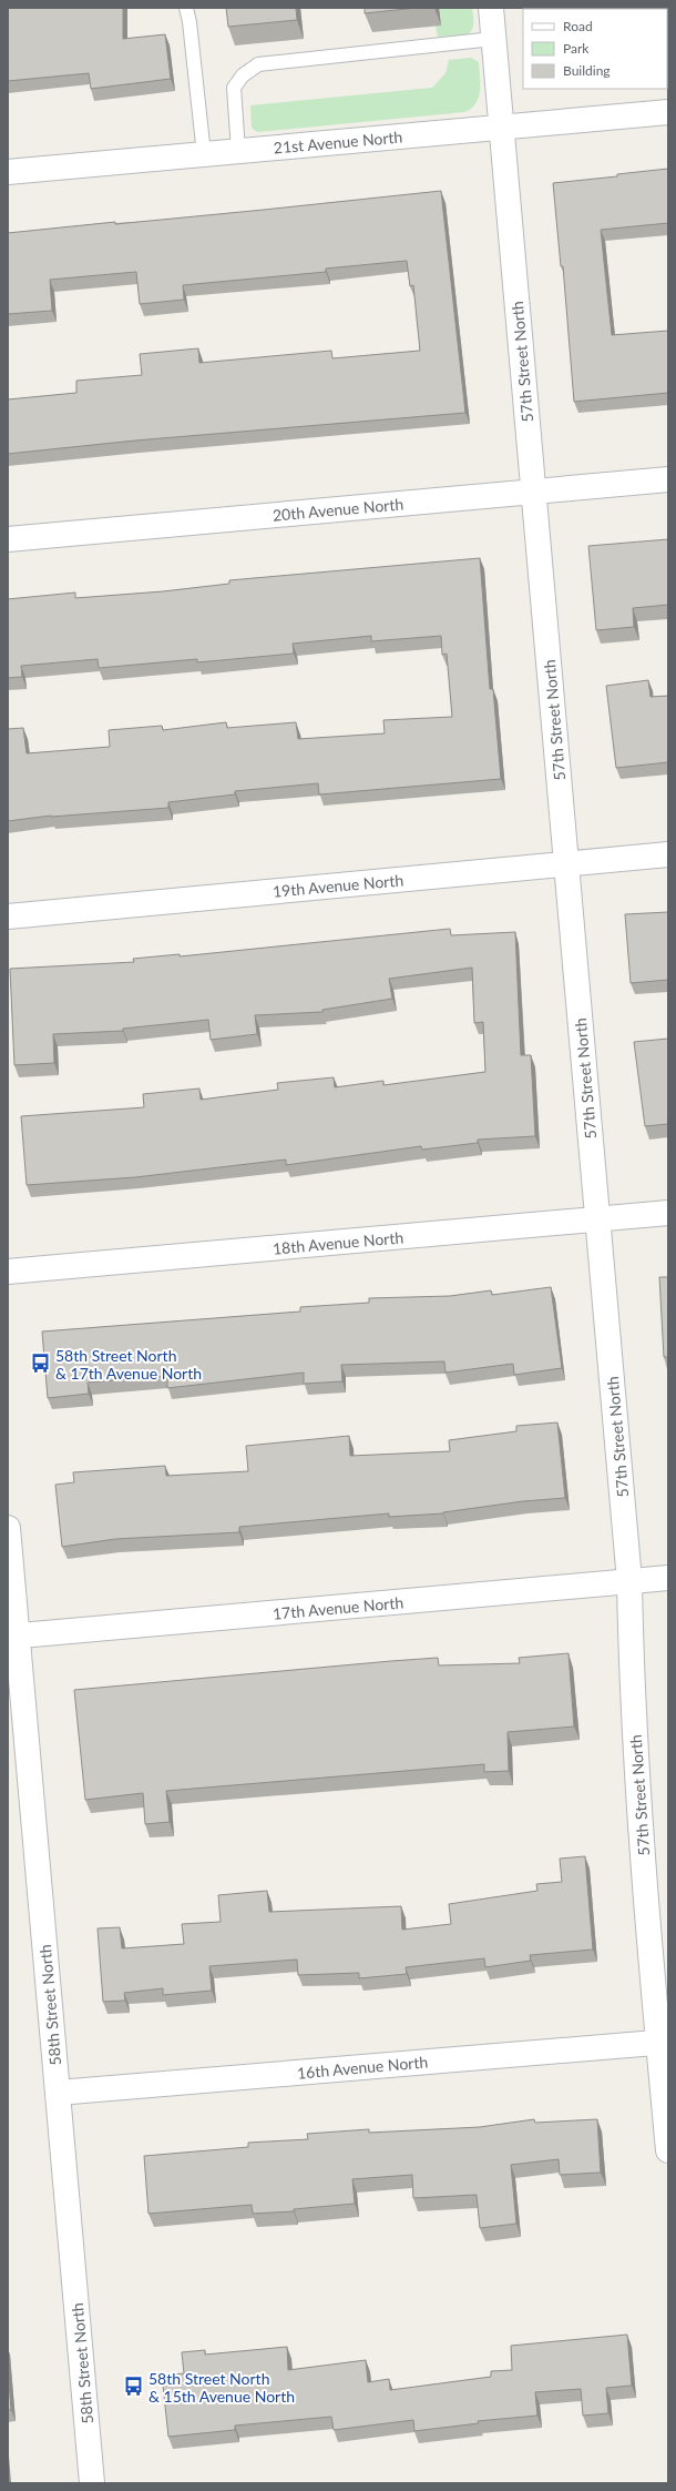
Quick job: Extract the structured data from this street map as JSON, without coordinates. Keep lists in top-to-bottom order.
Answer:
{
  "streets": {
    "street": [
      "21st Avenue North",
      "57th Street North",
      "20th Avenue North",
      "19th Avenue North",
      "18th Avenue North",
      "17th Avenue North",
      "58th Street North",
      "16th Avenue North"
    ]
  },
  "crossings": [
    ["21st Avenue North", "57th Street North"],
    ["57th Street North", "20th Avenue North"],
    ["57th Street North", "19th Avenue North"],
    ["57th Street North", "18th Avenue North"],
    ["57th Street North", "17th Avenue North"],
    ["57th Street North", "16th Avenue North"],
    ["17th Avenue North", "58th Street North"],
    ["58th Street North", "16th Avenue North"]
  ],
  "places": {
    "bus stop": ["58th Street North & 17th Avenue North", "58th Street North & 15th Avenue North"]
  },
  "legend": ["Road", "Park", "Building"]
}
